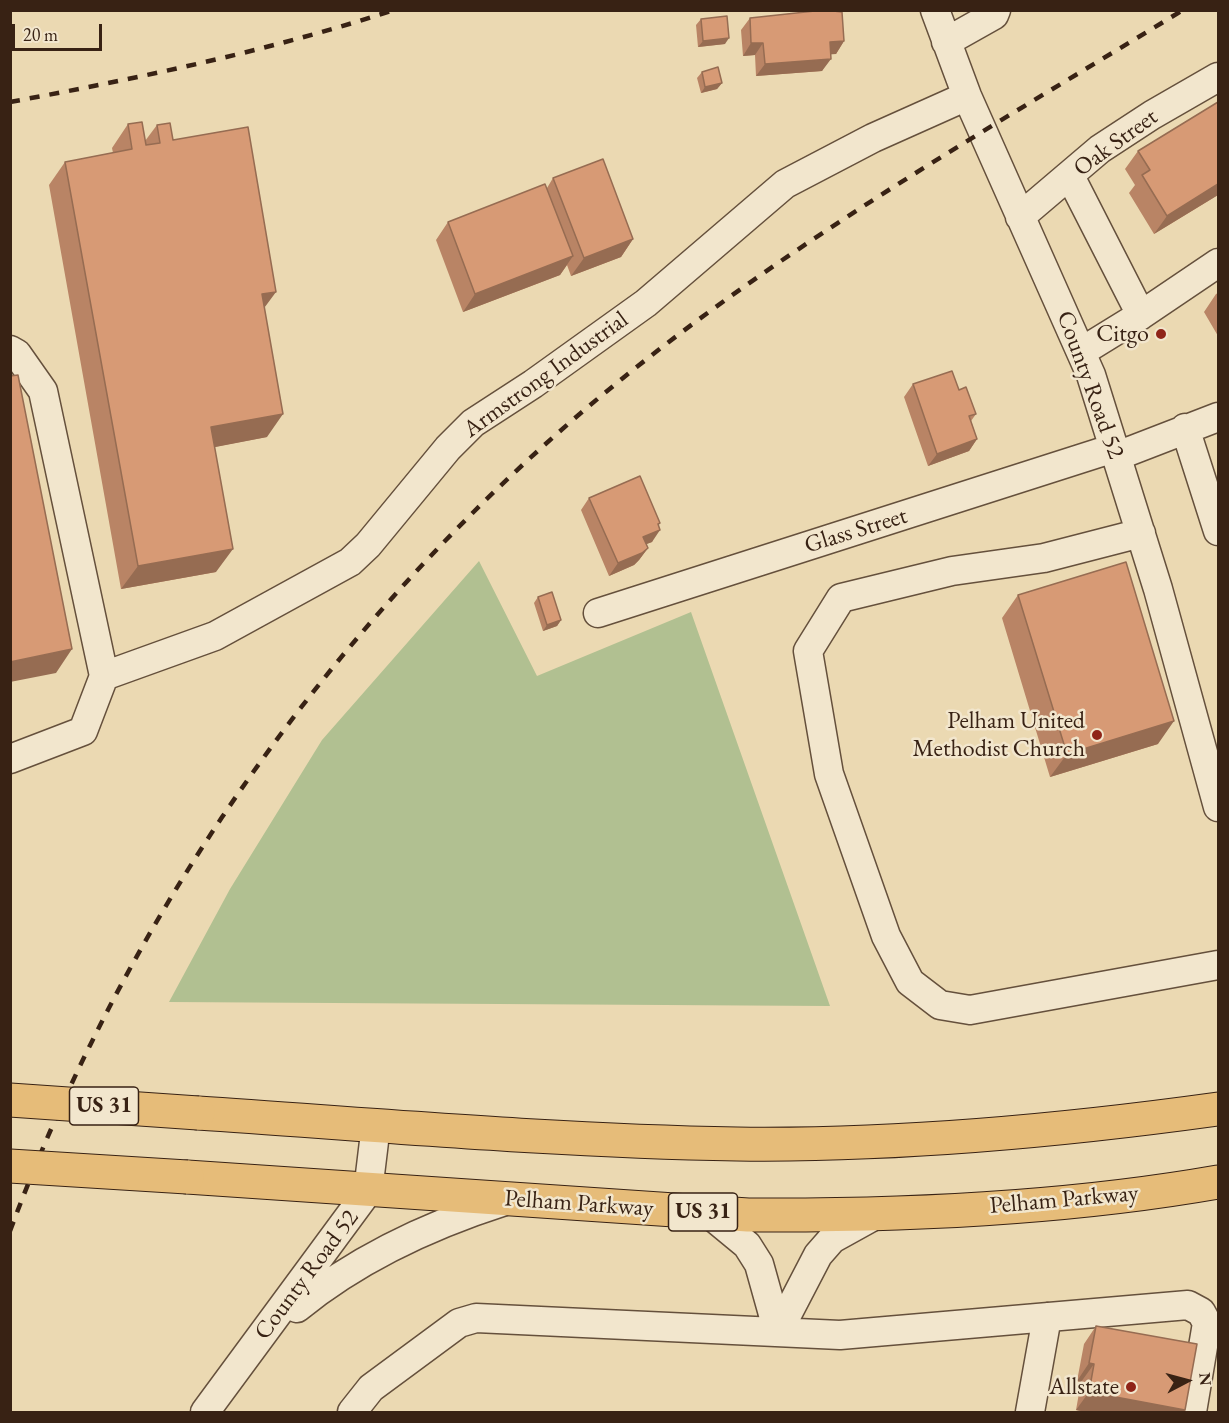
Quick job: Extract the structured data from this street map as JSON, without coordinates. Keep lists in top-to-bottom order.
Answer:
{
  "streets": {
    "main road": ["US 31", "Pelham Parkway"],
    "street": [
      "Oak Street",
      "Armstrong Industrial",
      "County Road 52",
      "Glass Street"
    ]
  },
  "crossings": [
    ["Oak Street", "County Road 52"],
    ["Armstrong Industrial", "County Road 52"],
    ["County Road 52", "Glass Street"],
    ["County Road 52", "US 31"],
    ["County Road 52", "Pelham Parkway"]
  ],
  "places": ["Citgo", "Pelham United Methodist Church", "Allstate"],
  "scale_bar": "20 m",
  "north": "right"
}
